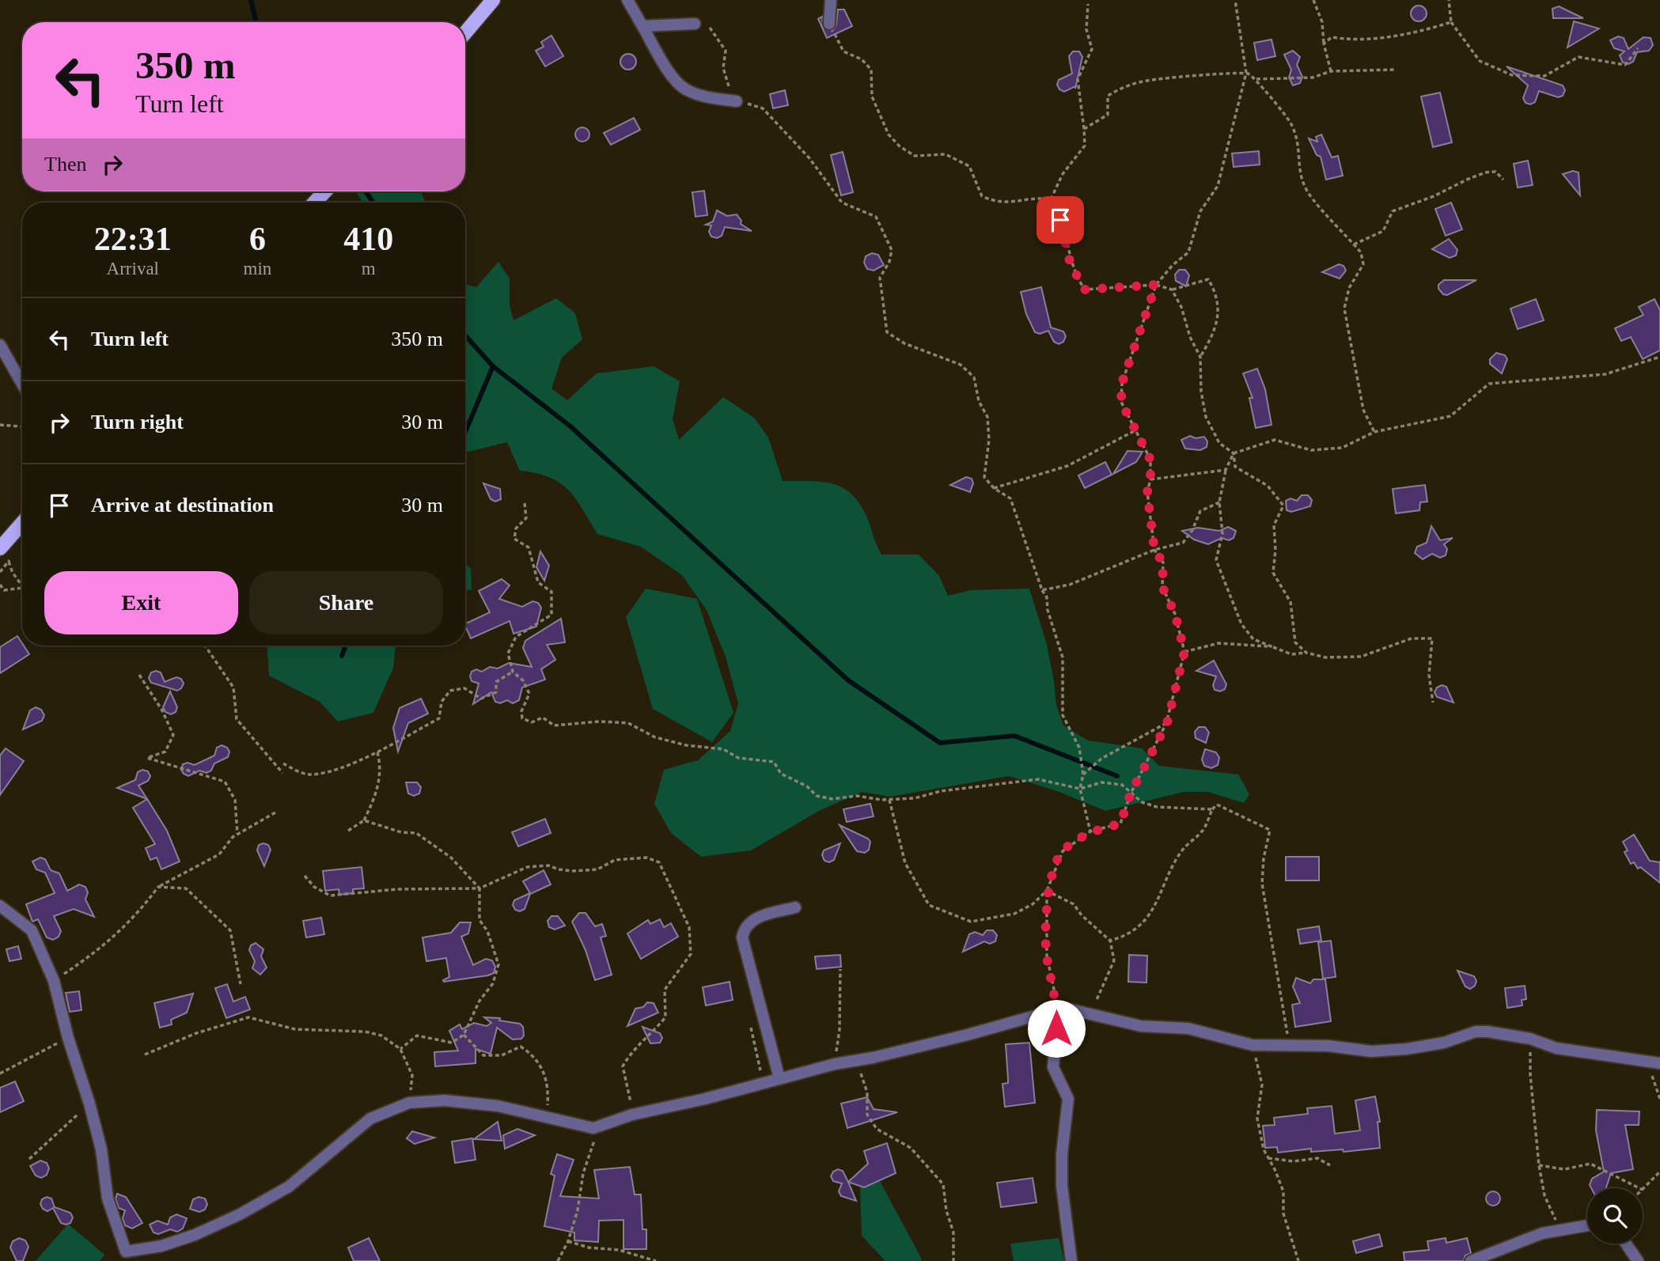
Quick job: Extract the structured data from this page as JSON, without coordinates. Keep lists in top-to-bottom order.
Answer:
{
  "page": {
    "turn": ["350 m", "Turn left"],
    "then": "Then",
    "eta": [
      "22:31",
      "Arrival",
      "6",
      "min",
      "410",
      "m"
    ],
    "list": [
      {
        "name": "Turn left",
        "value": "350 m"
      },
      {
        "name": "Turn right",
        "value": "30 m"
      },
      {
        "name": "Arrive at destination",
        "value": "30 m"
      }
    ],
    "buttons": ["Exit", "Share"]
  }
}
